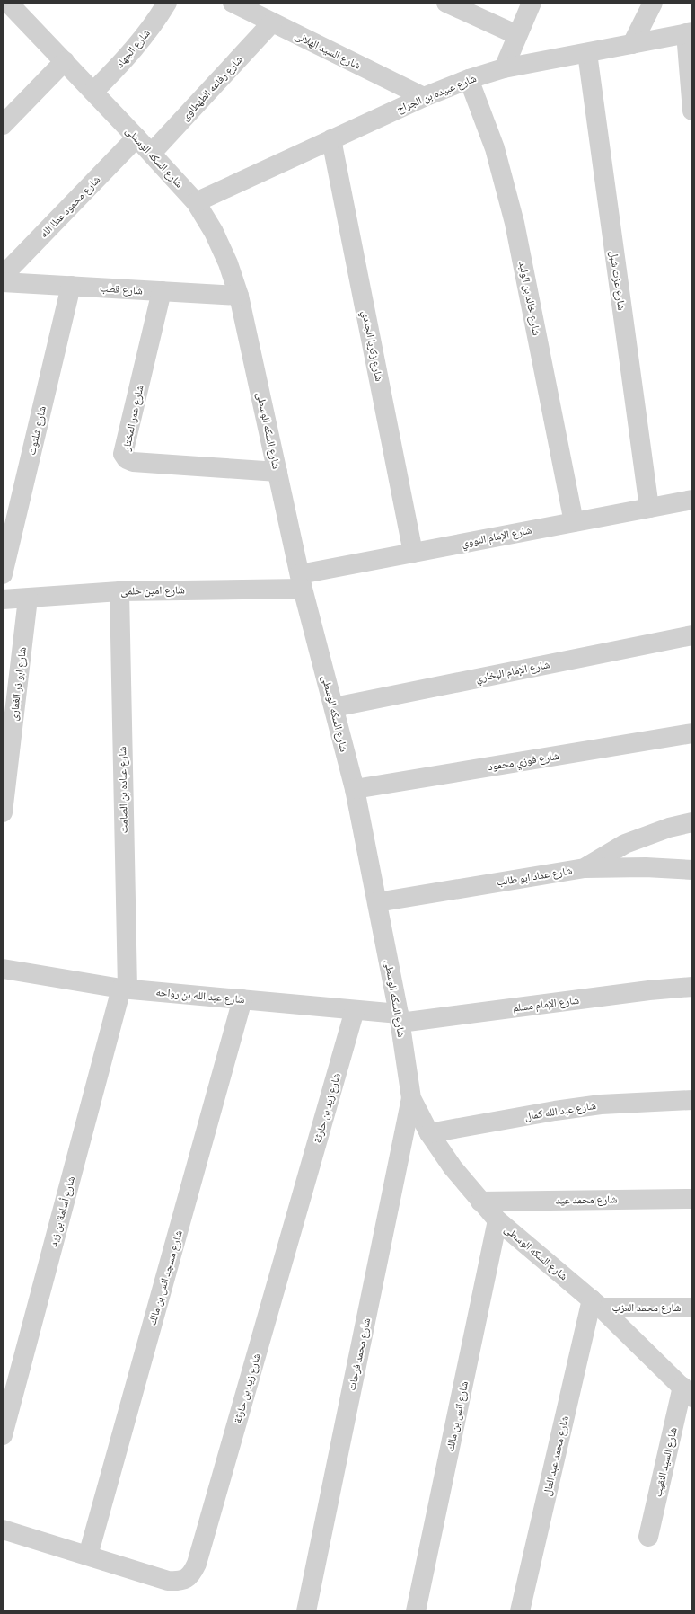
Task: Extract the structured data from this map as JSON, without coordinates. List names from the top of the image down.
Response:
{
  "streets": {
    "street": [
      "شارع الجهاد",
      "شارع السيد الهلالى",
      "شارع رفاعه الطهطاوى",
      "شارع عبيده بن الجراح",
      "شارع السكه الوسطى",
      "شارع محمود عطا الله",
      "شارع عزت شبل",
      "شارع قطب",
      "شارع خالد بن الوليد",
      "شارع زكريا الجندي",
      "شارع عمر المختار",
      "شارع شلتوت",
      "شارع الإمام النووي",
      "شارع امين حلمى",
      "شارع الإمام البخاري",
      "شارع ابو ذر الغفارى",
      "شارع فوزي محمود",
      "شارع عباده بن الصامت",
      "شارع عماد ابو طالب",
      "شارع عبد الله بن رواحه",
      "شارع الإمام مسلم",
      "شارع زيد بن حارثة",
      "شارع عبد الله كمال",
      "شارع محمد عيد",
      "شارع أسامة بن زيد",
      "شارع مسجد انس بن مالك",
      "شارع محمد العزب",
      "شارع محمد فرحات",
      "شارع انس بن مالك",
      "شارع محمد عبد العال",
      "شارع السيد النقيب"
    ]
  },
  "crossings": [
    ["شارع الجهاد", "شارع السكه الوسطى"],
    ["شارع السيد الهلالى", "شارع رفاعه الطهطاوى"],
    ["شارع السيد الهلالى", "شارع عبيده بن الجراح"],
    ["شارع رفاعه الطهطاوى", "شارع السكه الوسطى"],
    ["شارع عبيده بن الجراح", "شارع السكه الوسطى"],
    ["شارع عبيده بن الجراح", "شارع عزت شبل"],
    ["شارع عبيده بن الجراح", "شارع خالد بن الوليد"],
    ["شارع عبيده بن الجراح", "شارع زكريا الجندي"],
    ["شارع السكه الوسطى", "شارع محمود عطا الله"],
    ["شارع السكه الوسطى", "شارع قطب"],
    ["شارع السكه الوسطى", "شارع عمر المختار"],
    ["شارع السكه الوسطى", "شارع الإمام النووي"],
    ["شارع السكه الوسطى", "شارع امين حلمى"],
    ["شارع السكه الوسطى", "شارع الإمام البخاري"],
    ["شارع السكه الوسطى", "شارع فوزي محمود"],
    ["شارع السكه الوسطى", "شارع عماد ابو طالب"],
    ["شارع السكه الوسطى", "شارع عبد الله بن رواحه"],
    ["شارع السكه الوسطى", "شارع الإمام مسلم"],
    ["شارع السكه الوسطى", "شارع عبد الله كمال"],
    ["شارع السكه الوسطى", "شارع محمد عيد"],
    ["شارع السكه الوسطى", "شارع محمد العزب"],
    ["شارع السكه الوسطى", "شارع محمد فرحات"],
    ["شارع السكه الوسطى", "شارع انس بن مالك"],
    ["شارع السكه الوسطى", "شارع محمد عبد العال"],
    ["شارع السكه الوسطى", "شارع السيد النقيب"],
    ["شارع عزت شبل", "شارع الإمام النووي"],
    ["شارع قطب", "شارع عمر المختار"],
    ["شارع قطب", "شارع شلتوت"],
    ["شارع خالد بن الوليد", "شارع الإمام النووي"],
    ["شارع زكريا الجندي", "شارع الإمام النووي"],
    ["شارع الإمام النووي", "شارع امين حلمى"],
    ["شارع امين حلمى", "شارع ابو ذر الغفارى"],
    ["شارع امين حلمى", "شارع عباده بن الصامت"],
    ["شارع عباده بن الصامت", "شارع عبد الله بن رواحه"],
    ["شارع عباده بن الصامت", "شارع أسامة بن زيد"],
    ["شارع عبد الله بن رواحه", "شارع الإمام مسلم"],
    ["شارع عبد الله بن رواحه", "شارع زيد بن حارثة"],
    ["شارع عبد الله بن رواحه", "شارع أسامة بن زيد"],
    ["شارع عبد الله بن رواحه", "شارع مسجد انس بن مالك"],
    ["شارع زيد بن حارثة", "شارع مسجد انس بن مالك"],
    ["شارع محمد العزب", "شارع محمد عبد العال"]
  ]
}
